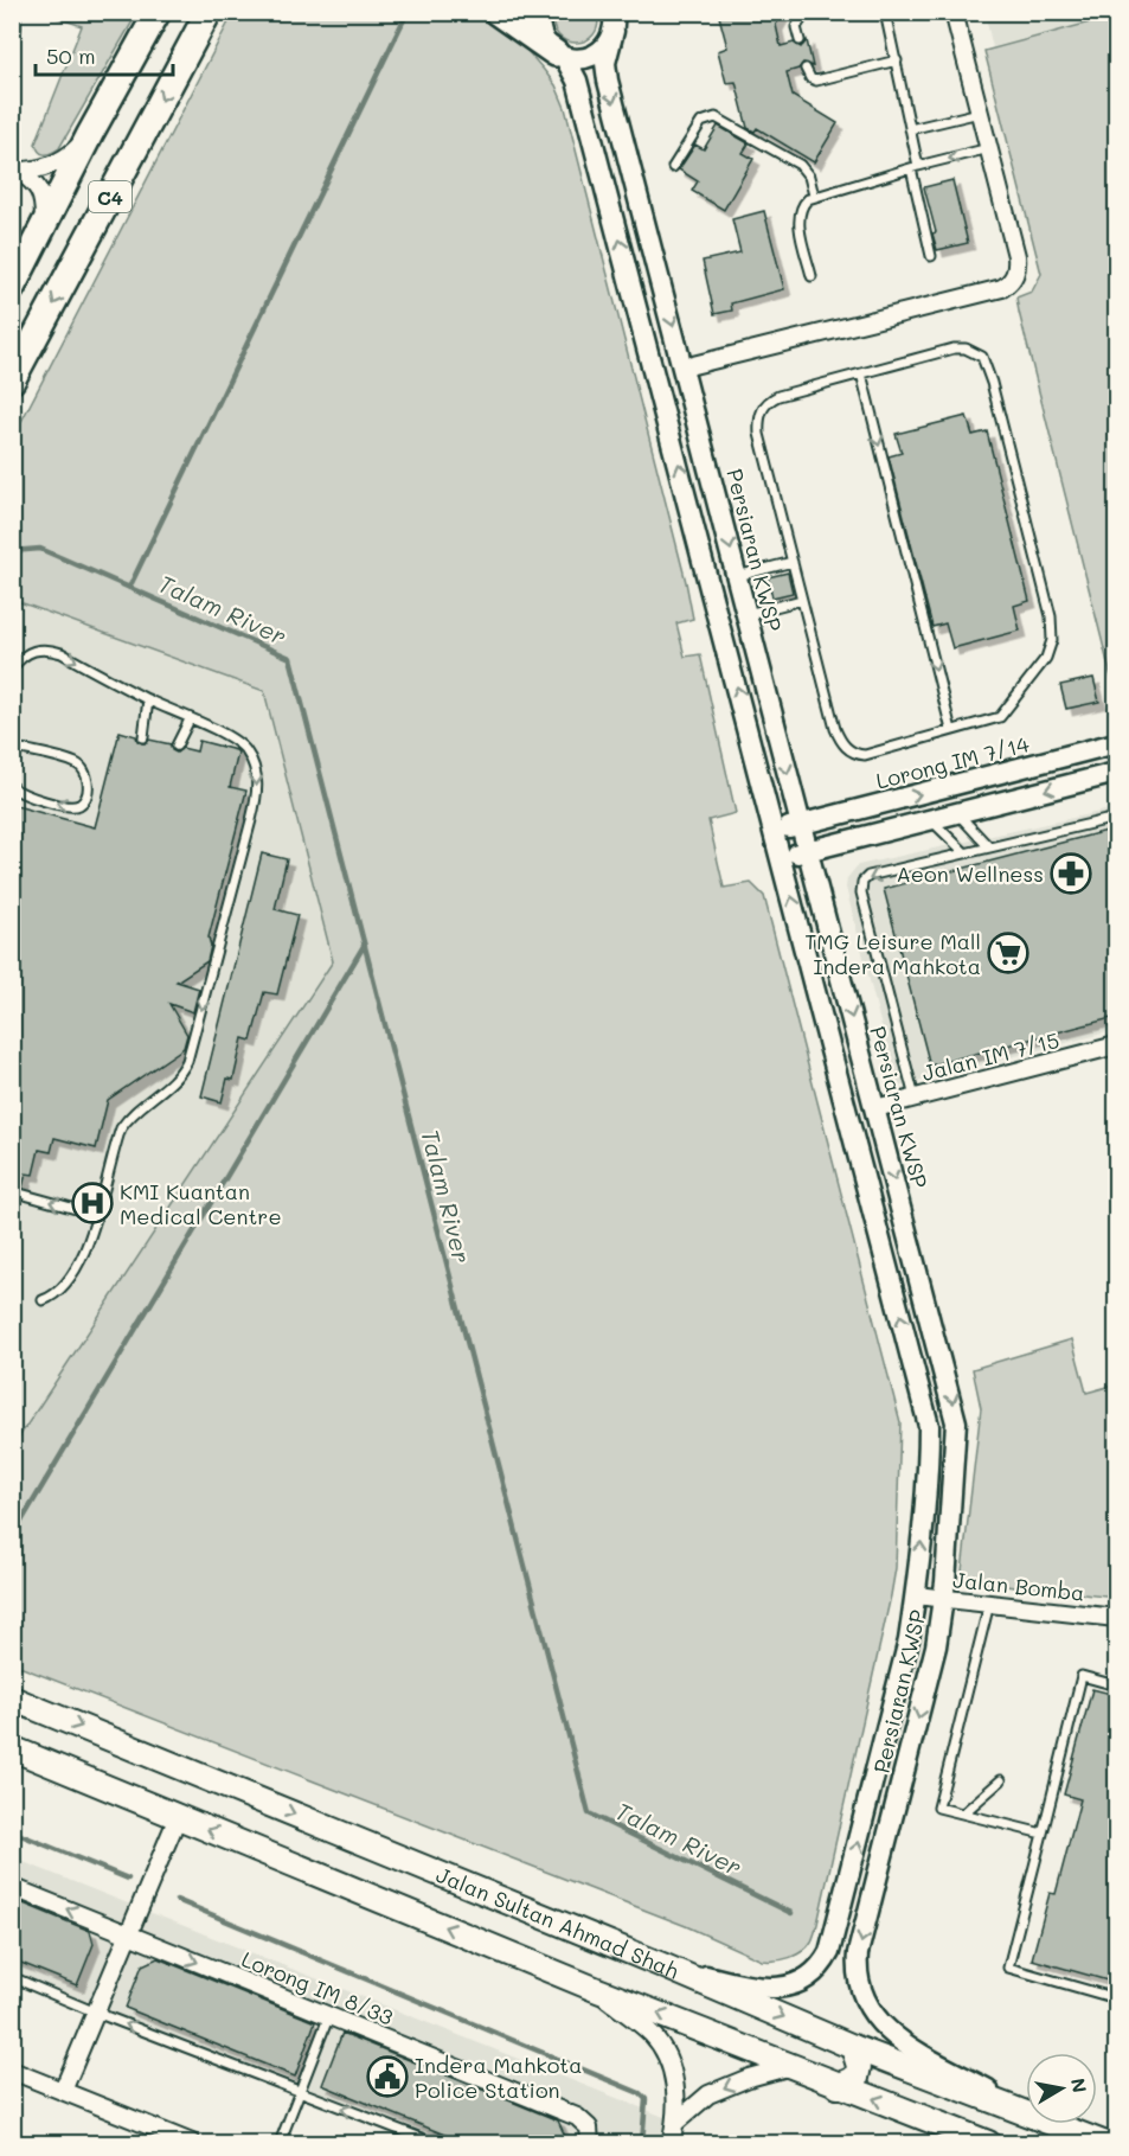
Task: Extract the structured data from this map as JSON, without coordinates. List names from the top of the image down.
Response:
{
  "streets": {
    "main road": ["C4", "Jalan Sultan Ahmad Shah"],
    "street": [
      "Persiaran KWSP",
      "Lorong IM 7/14",
      "Jalan IM 7/15",
      "Jalan Bomba",
      "Lorong IM 8/33"
    ]
  },
  "crossings": [
    ["Persiaran KWSP", "Lorong IM 7/14"],
    ["Persiaran KWSP", "Jalan IM 7/15"],
    ["Persiaran KWSP", "Jalan Bomba"],
    ["Persiaran KWSP", "Jalan Sultan Ahmad Shah"]
  ],
  "water": ["Talam River"],
  "places": {
    "pharmacy": ["Aeon Wellness"],
    "supermarket": ["TMG Leisure Mall Indera Mahkota"],
    "hospital": ["KMI Kuantan Medical Centre"],
    "public building": ["Indera Mahkota Police Station"]
  },
  "scale_bar": "50 m",
  "north": "right"
}
